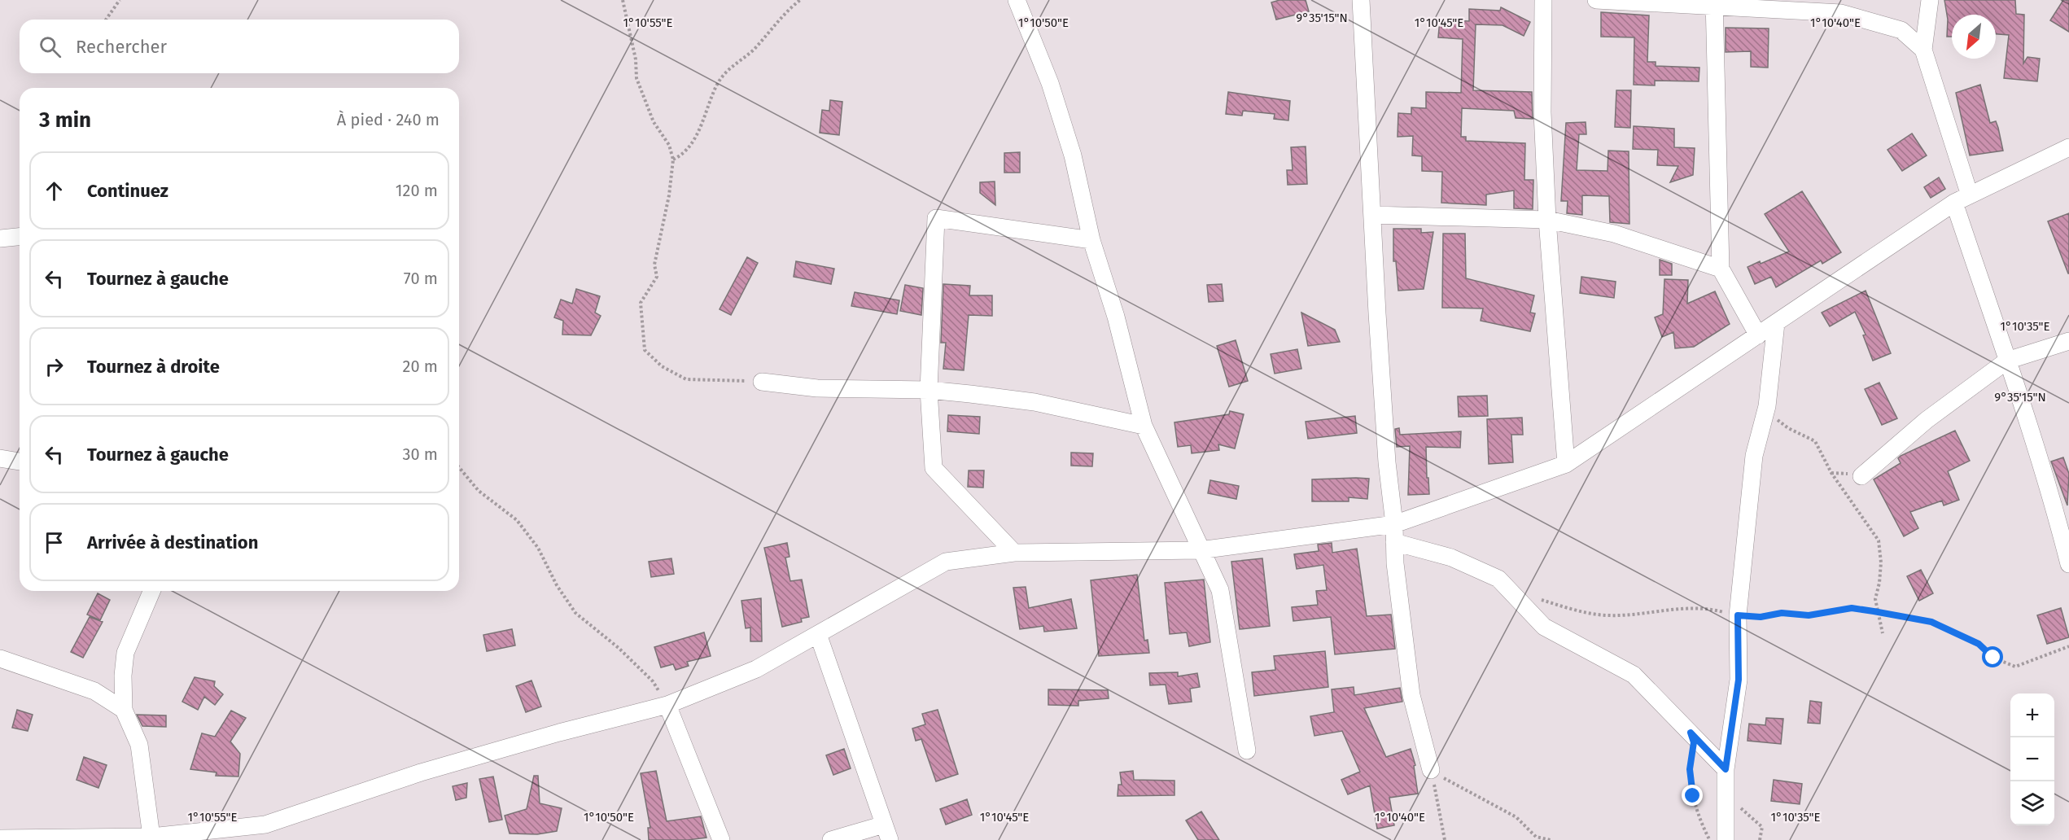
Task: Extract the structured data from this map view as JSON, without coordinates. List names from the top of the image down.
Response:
{
  "north": "bottom left",
  "page": {
    "search": "Rechercher",
    "heading": ["3 min", "À pied · 240 m"],
    "list": [
      ["Continuez", "120 m"],
      ["Tournez à gauche", "70 m"],
      ["Tournez à droite", "20 m"],
      ["Tournez à gauche", "30 m"],
      "Arrivée à destination"
    ],
    "map_buttons": ["+", "−"]
  },
  "coordinates": [
    "9°35'15\"N",
    "1°10'55\"E",
    "1°10'50\"E",
    "1°10'45\"E",
    "1°10'40\"E",
    "1°10'35\"E"
  ]
}
